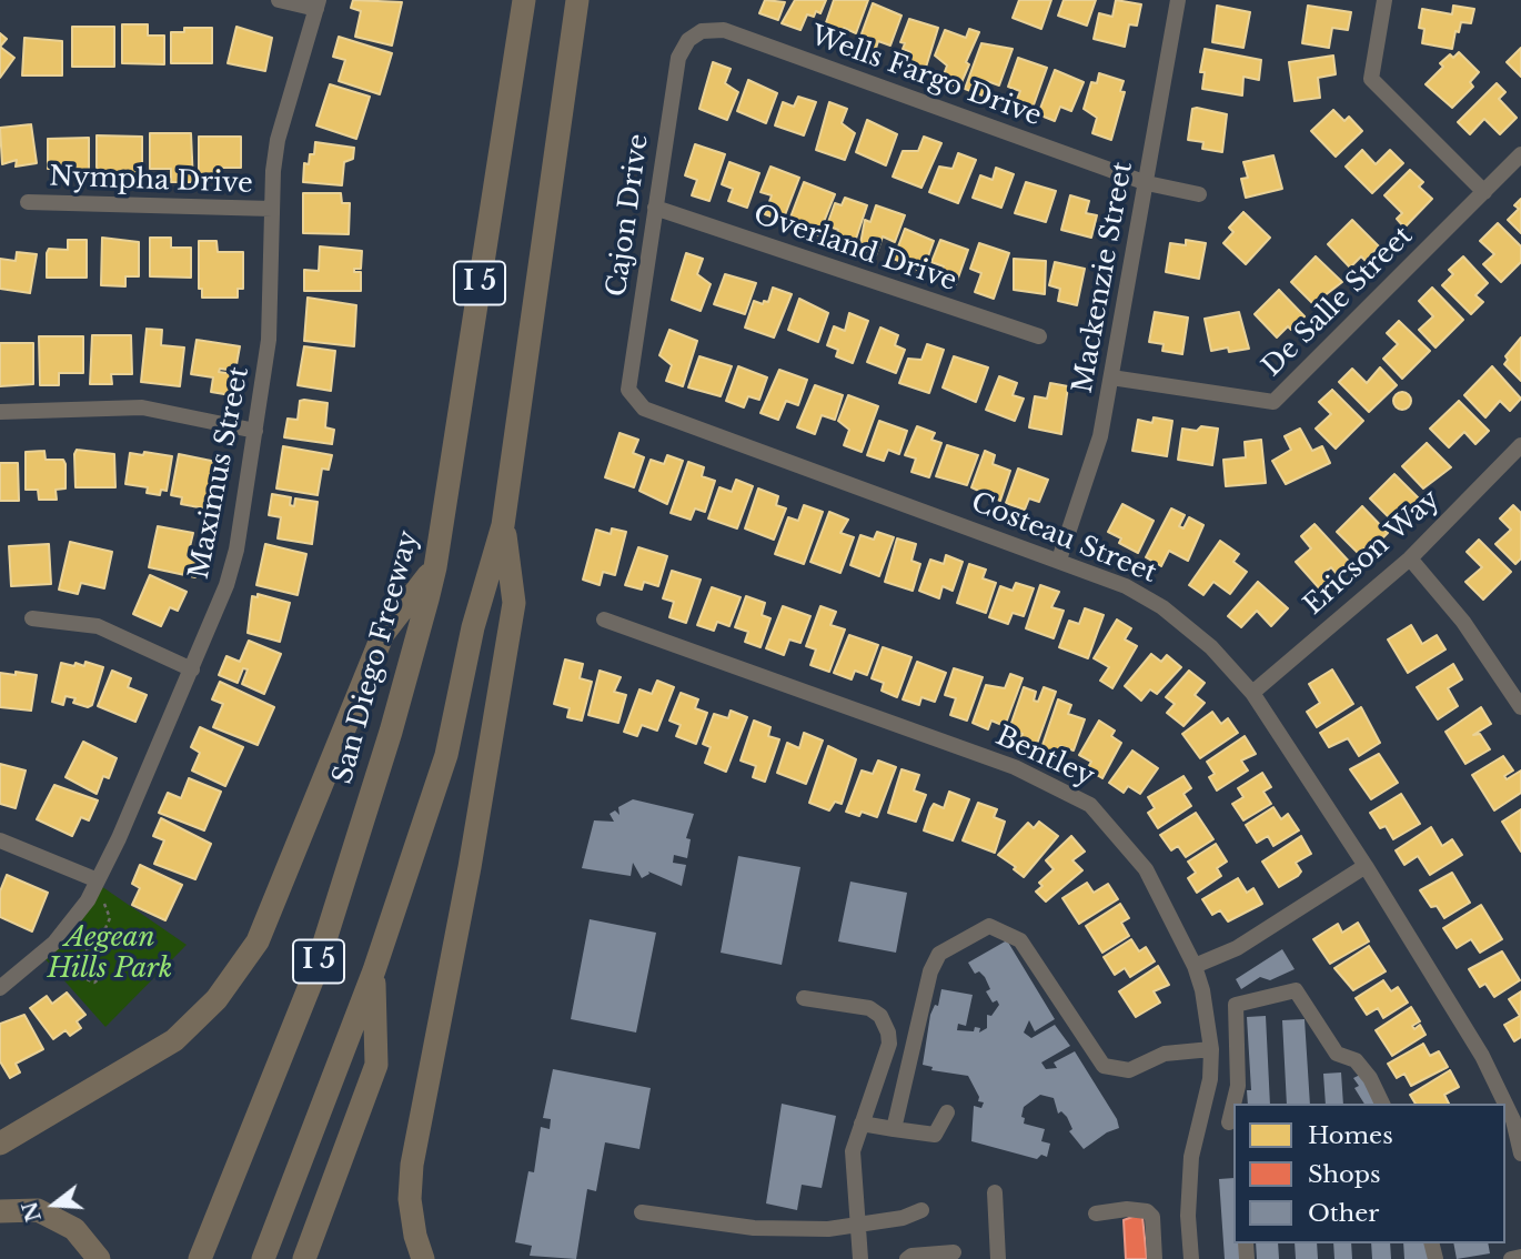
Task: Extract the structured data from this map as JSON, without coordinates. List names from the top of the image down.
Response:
{
  "streets": {
    "highway": ["I 5", "San Diego Freeway"],
    "street": [
      "Wells Fargo Drive",
      "Nympha Drive",
      "Cajon Drive",
      "Overland Drive",
      "Mackenzie Street",
      "De Salle Street",
      "Maximus Street",
      "Costeau Street",
      "Ericson Way",
      "Bentley"
    ]
  },
  "crossings": [
    ["Wells Fargo Drive", "Cajon Drive"],
    ["Wells Fargo Drive", "Mackenzie Street"],
    ["Nympha Drive", "Maximus Street"],
    ["Cajon Drive", "Overland Drive"],
    ["Cajon Drive", "Costeau Street"],
    ["Mackenzie Street", "De Salle Street"],
    ["Mackenzie Street", "Costeau Street"],
    ["Costeau Street", "Ericson Way"]
  ],
  "parks": ["Aegean Hills Park"],
  "legend": ["Homes", "Shops", "Other"],
  "north": "left"
}
